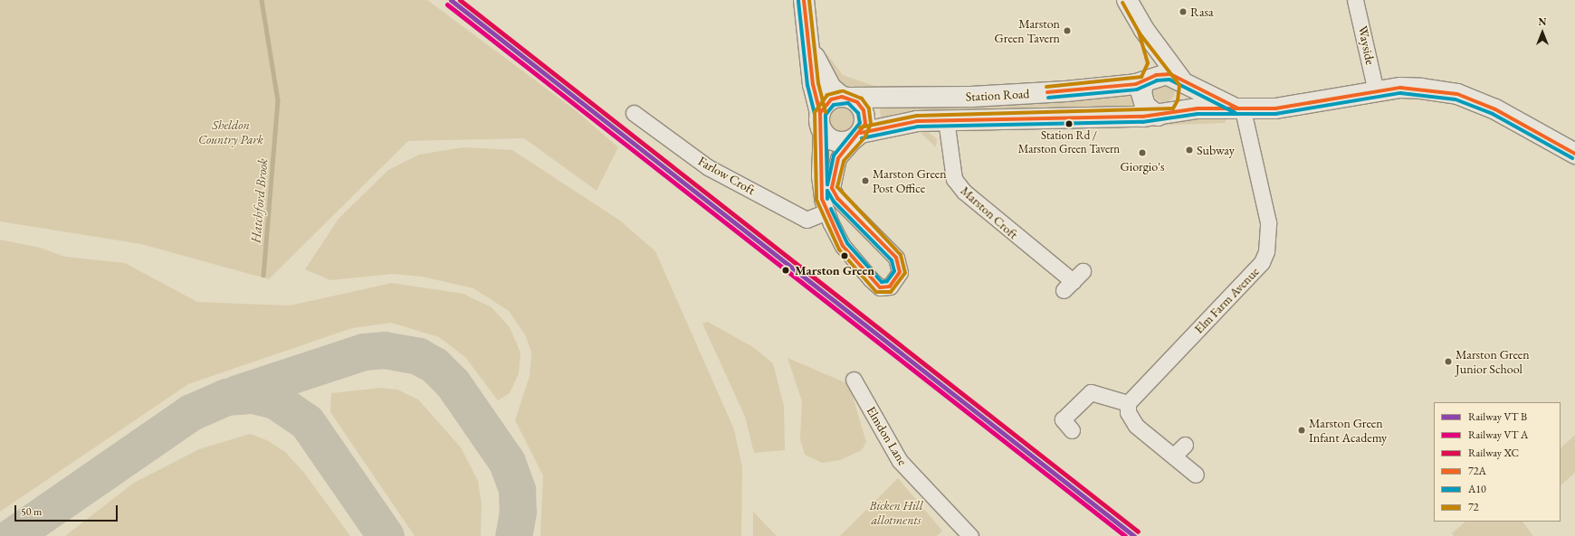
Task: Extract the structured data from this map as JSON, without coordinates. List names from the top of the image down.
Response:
{
  "streets": {
    "street": [
      "Wayside",
      "Station Road",
      "Farlow Croft",
      "Marston Croft",
      "Elm Farm Avenue",
      "Elmdon Lane"
    ]
  },
  "crossings": [
    ["Wayside", "Station Road"],
    ["Station Road", "Marston Croft"],
    ["Station Road", "Elm Farm Avenue"]
  ],
  "water": ["Hatchford Brook"],
  "parks": ["Sheldon Country Park", "Bicken Hill allotments"],
  "places": [
    "Rasa",
    "Marston Green Tavern",
    "Station Rd / Marston Green Tavern",
    "Subway",
    "Giorgio's",
    "Marston Green Post Office",
    "Marston Green",
    "Marston Green Junior School",
    "Marston Green Infant Academy"
  ],
  "lines": [
    "rail line XC",
    "transit line 72A",
    "transit line 72",
    "transit line A10"
  ],
  "legend": [
    "Railway VT B",
    "Railway VT A",
    "Railway XC",
    "72A",
    "A10",
    "72"
  ],
  "scale_bar": "50 m",
  "north": "top"
}
